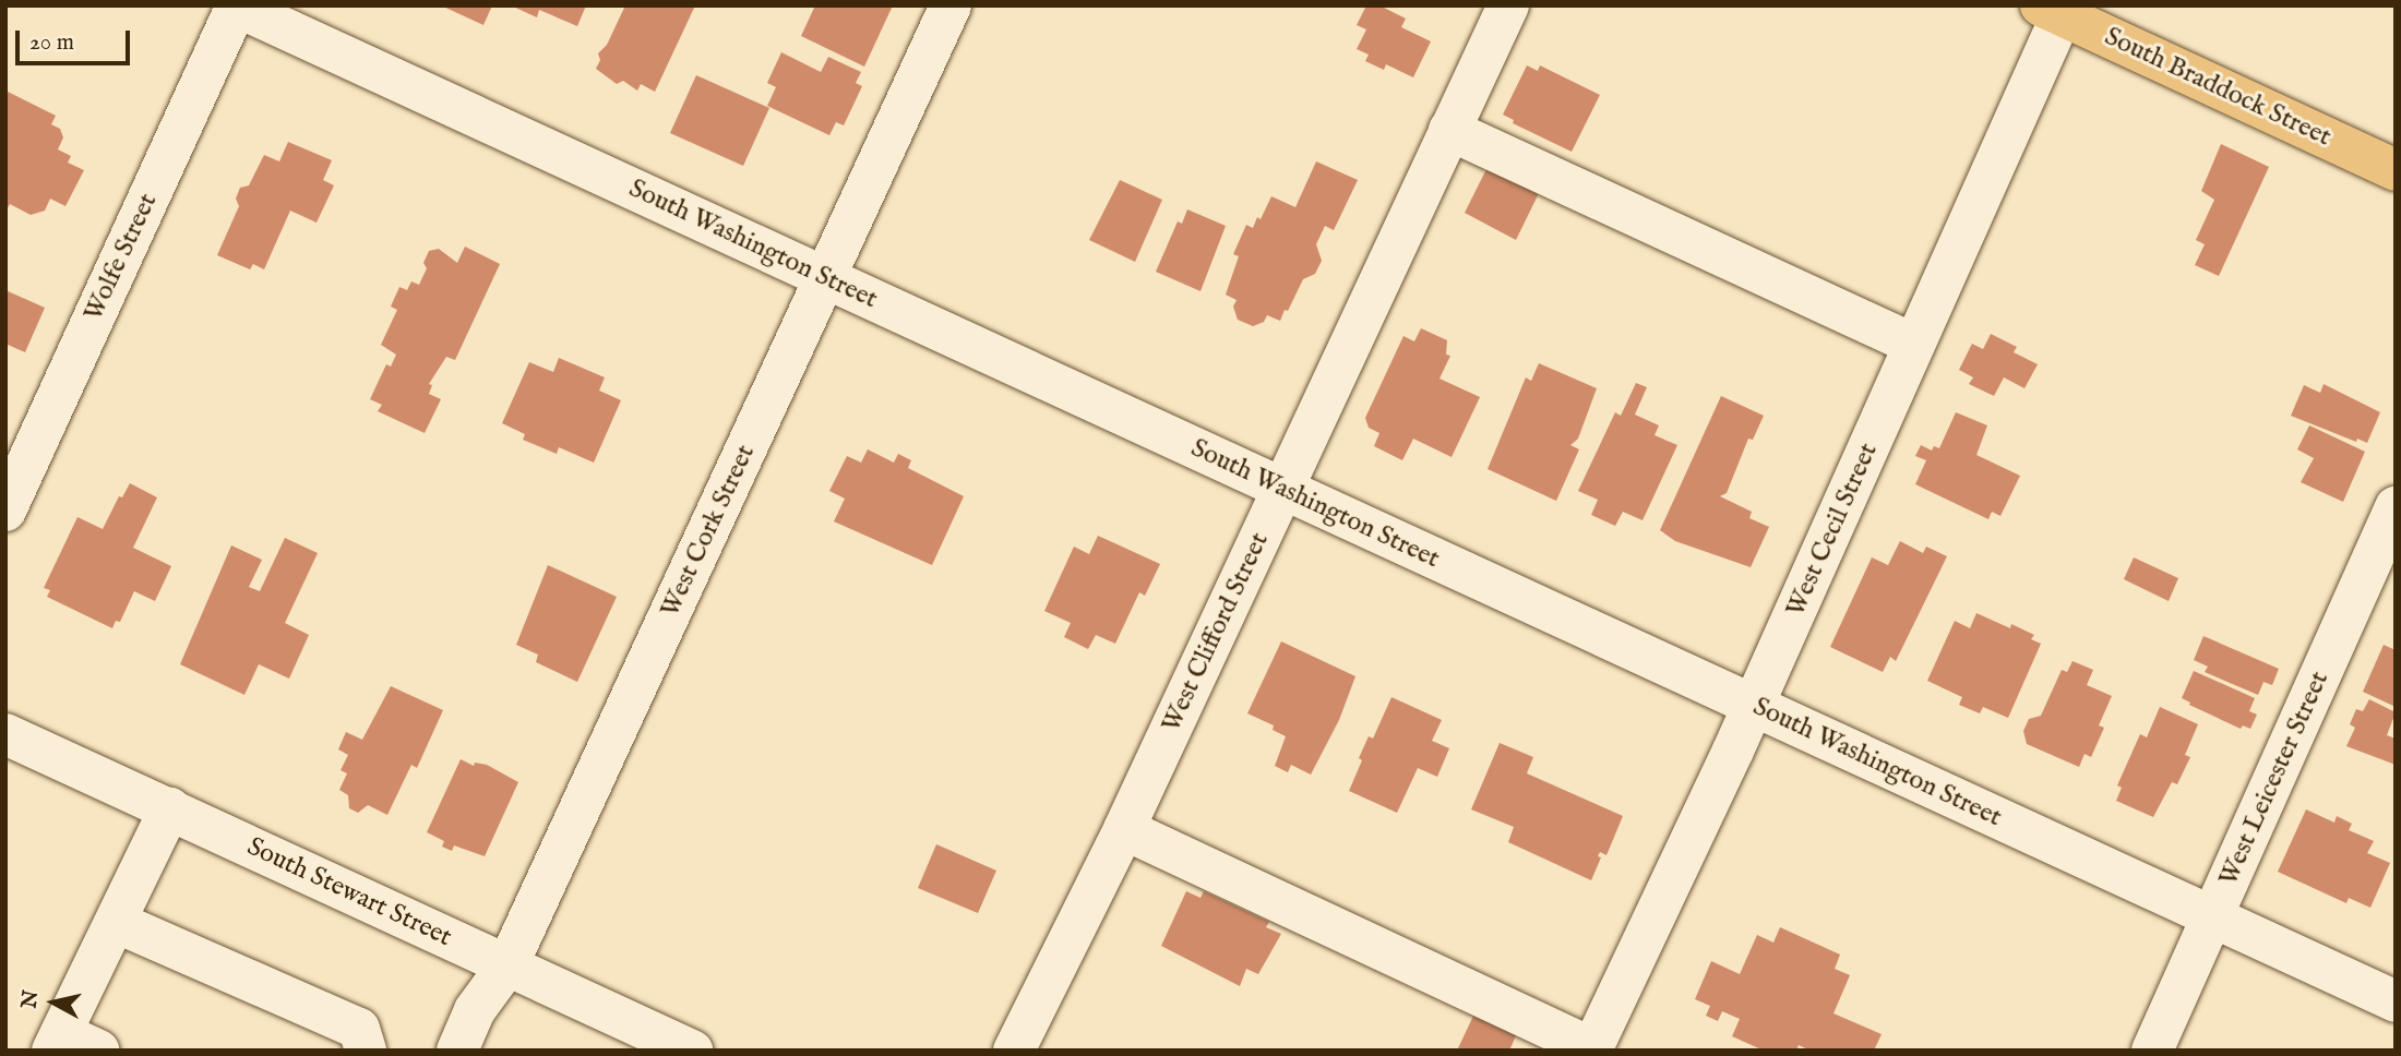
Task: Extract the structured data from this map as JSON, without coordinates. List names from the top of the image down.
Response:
{
  "streets": {
    "main road": ["South Braddock Street"],
    "street": [
      "South Washington Street",
      "Wolfe Street",
      "West Cecil Street",
      "West Cork Street",
      "West Clifford Street",
      "West Leicester Street",
      "South Stewart Street"
    ]
  },
  "crossings": [
    ["South Braddock Street", "West Cecil Street"],
    ["South Washington Street", "Wolfe Street"],
    ["South Washington Street", "West Cecil Street"],
    ["South Washington Street", "West Cork Street"],
    ["South Washington Street", "West Clifford Street"],
    ["South Washington Street", "West Leicester Street"],
    ["West Cork Street", "South Stewart Street"]
  ],
  "scale_bar": "20 m",
  "north": "left"
}
